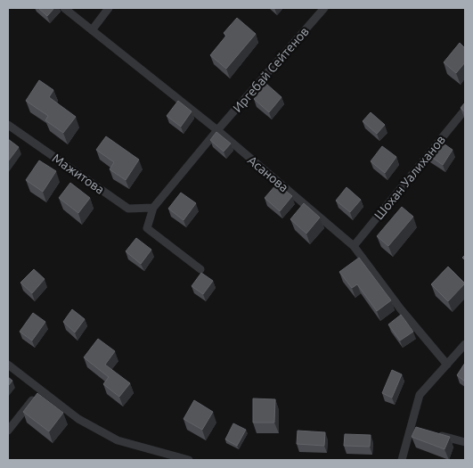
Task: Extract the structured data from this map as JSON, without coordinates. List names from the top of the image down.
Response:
{
  "streets": {
    "street": [
      "Иргебай Сейтенов",
      "Мажитова",
      "Асанова",
      "Шохан Уалиханов"
    ]
  },
  "crossings": [
    ["Иргебай Сейтенов", "Асанова"],
    ["Асанова", "Шохан Уалиханов"]
  ]
}
